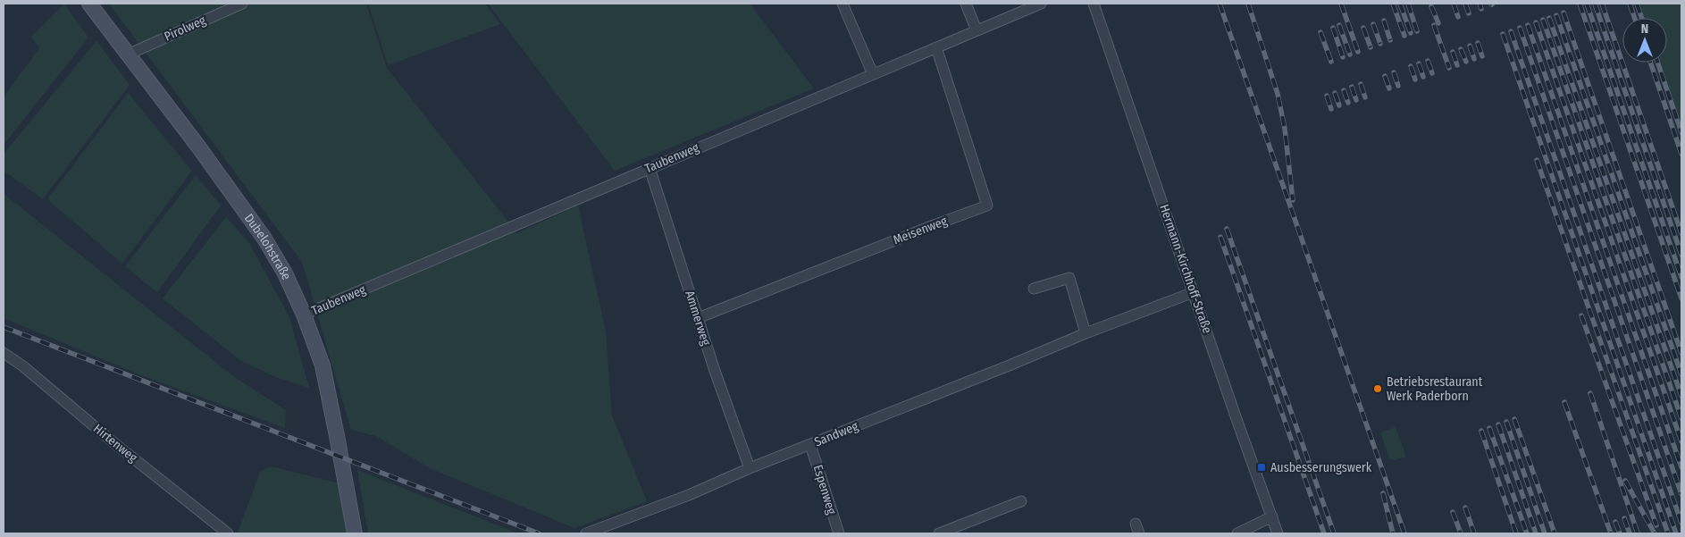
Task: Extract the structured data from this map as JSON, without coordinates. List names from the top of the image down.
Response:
{
  "streets": {
    "main road": ["Dubelohstraße"],
    "street": [
      "Pirolweg",
      "Taubenweg",
      "Meisenweg",
      "Hermann-Kirchhoff-Straße",
      "Ammerweg",
      "Sandweg",
      "Hirtenweg",
      "Espenweg"
    ]
  },
  "crossings": [
    ["Pirolweg", "Dubelohstraße"],
    ["Taubenweg", "Meisenweg"],
    ["Taubenweg", "Dubelohstraße"],
    ["Taubenweg", "Ammerweg"],
    ["Meisenweg", "Ammerweg"],
    ["Hermann-Kirchhoff-Straße", "Sandweg"],
    ["Ammerweg", "Sandweg"],
    ["Sandweg", "Espenweg"]
  ],
  "places": {
    "other": ["Betriebsrestaurant Werk Paderborn"],
    "transit": ["Ausbesserungswerk"]
  },
  "north": "top"
}
